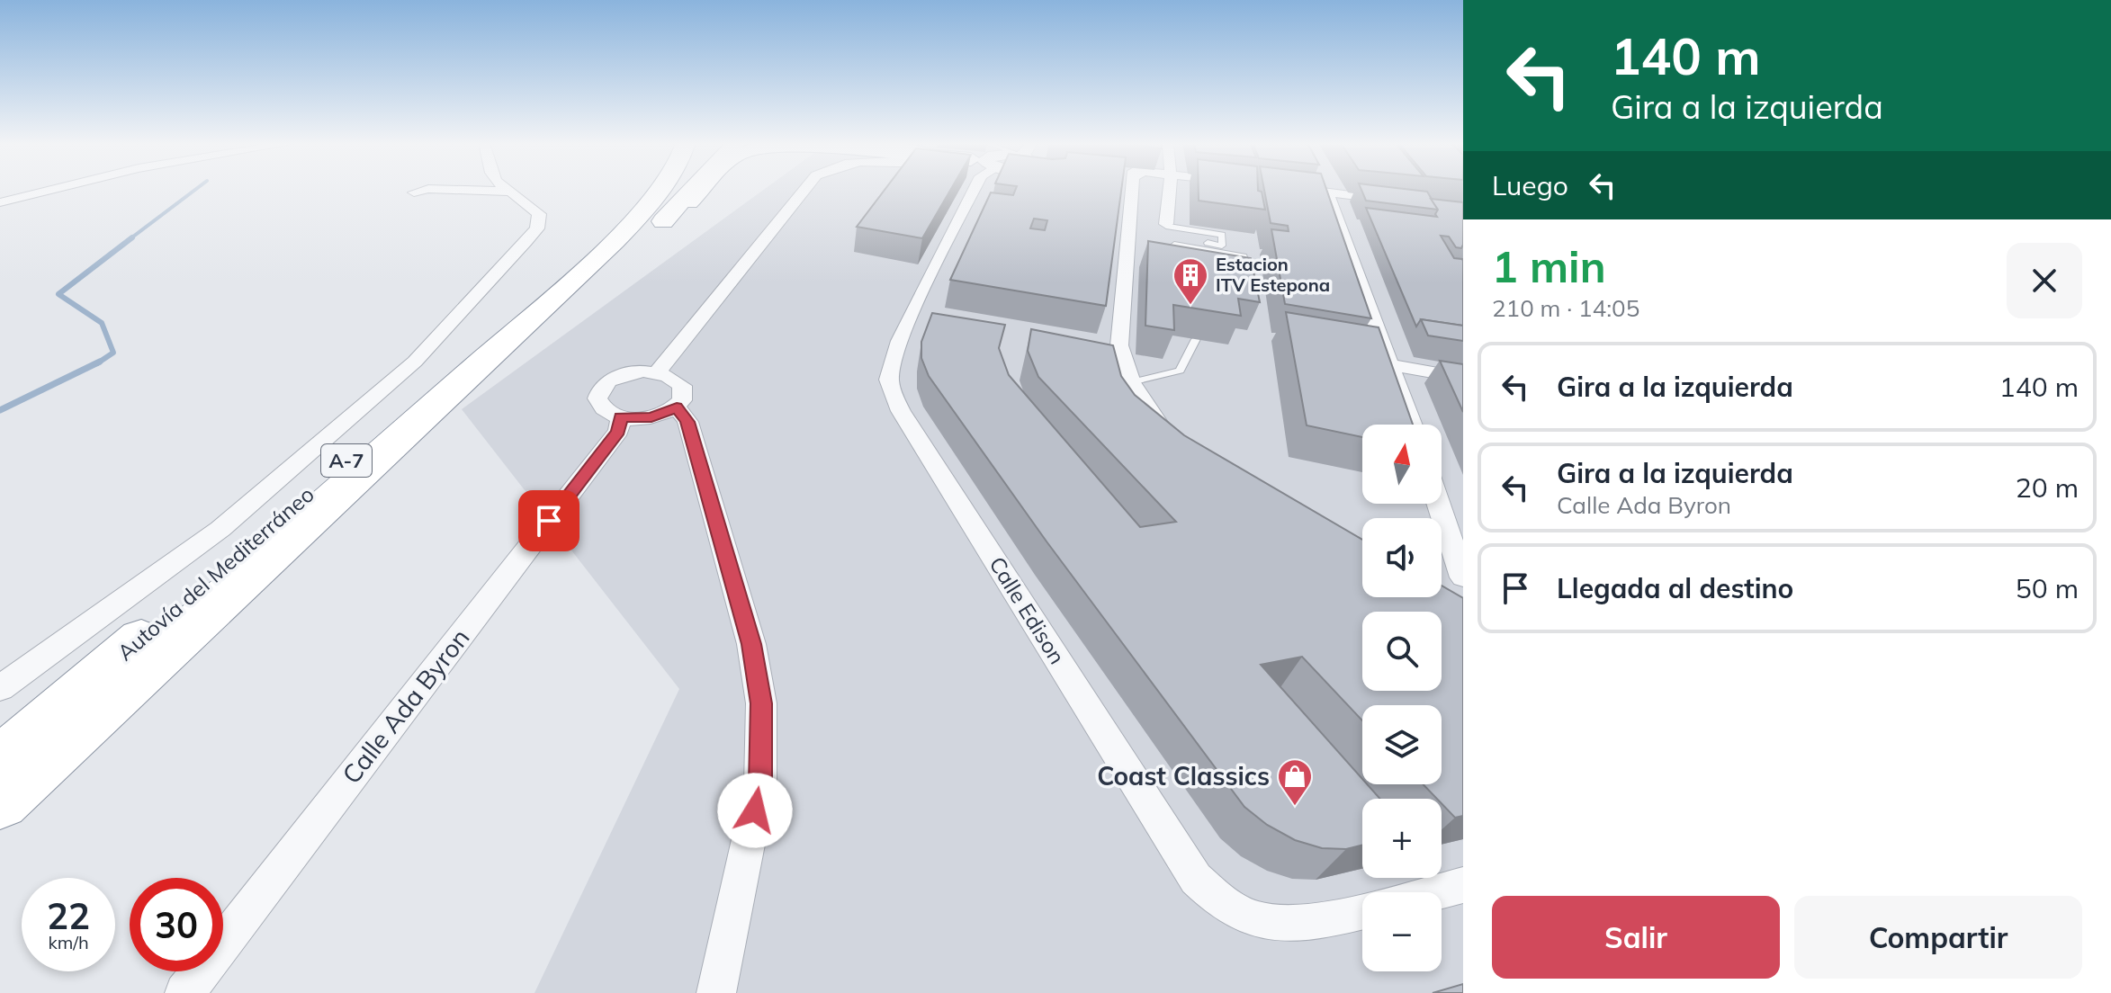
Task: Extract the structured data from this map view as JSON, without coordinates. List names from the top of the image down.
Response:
{
  "streets": {
    "highway": ["A-7", "Autovía del Mediterráneo"],
    "street": ["Calle Edison", "Calle Ada Byron"]
  },
  "places": {
    "building": ["Estacion ITV Estepona"],
    "shop": ["Coast Classics"]
  },
  "north": "top",
  "page": {
    "turn": ["140 m", "Gira a la izquierda"],
    "then": "Luego",
    "heading": ["1 min", "210 m · 14:05"],
    "list": [
      {
        "name": "Gira a la izquierda",
        "value": "140 m"
      },
      {
        "name": "Gira a la izquierda",
        "note": "Calle Ada Byron",
        "value": "20 m"
      },
      {
        "name": "Llegada al destino",
        "value": "50 m"
      }
    ],
    "map_buttons": ["+", "−"],
    "speed": "22 km/h",
    "limit": "30",
    "buttons": ["Salir", "Compartir"]
  }
}
